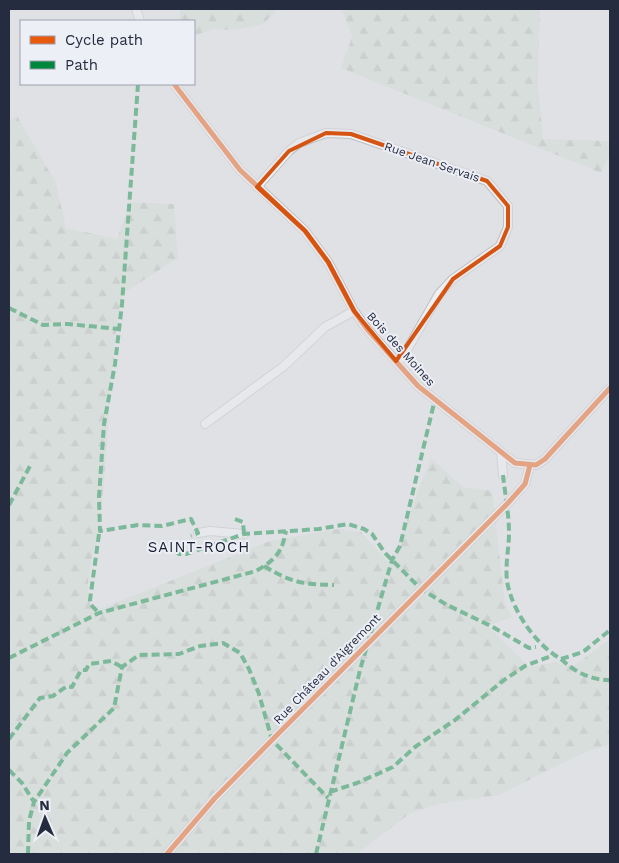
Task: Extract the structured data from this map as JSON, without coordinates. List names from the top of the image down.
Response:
{
  "streets": {
    "street": ["Rue Jean Servais", "Bois des Moines", "Rue Château d'Aigremont"]
  },
  "crossings": [
    ["Rue Jean Servais", "Bois des Moines"],
    ["Bois des Moines", "Rue Château d'Aigremont"]
  ],
  "districts": ["SAINT-ROCH"],
  "legend": ["Cycle path", "Path"],
  "north": "top"
}
